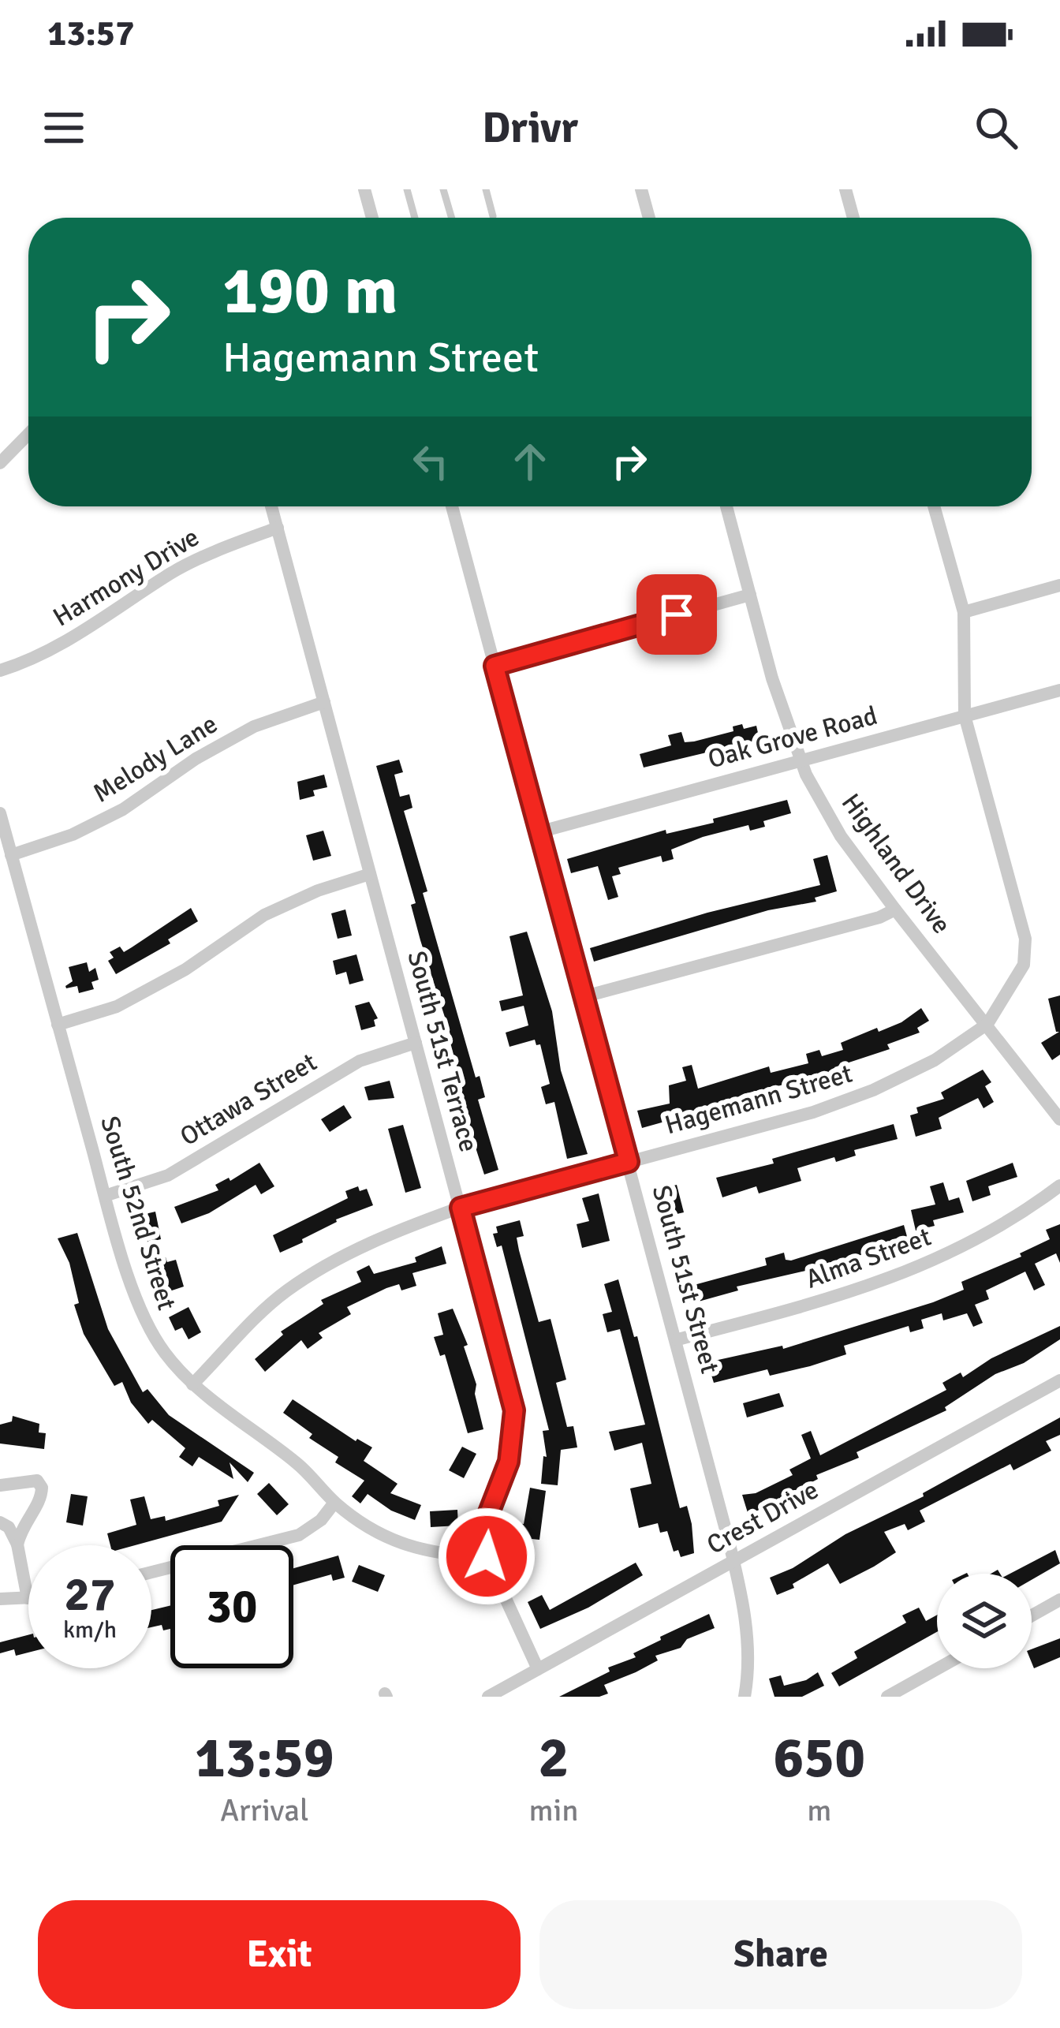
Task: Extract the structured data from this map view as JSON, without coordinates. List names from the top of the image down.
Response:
{
  "streets": {
    "street": [
      "Harmony Drive",
      "Oak Grove Road",
      "Melody Lane",
      "Highland Drive",
      "South 51st Terrace",
      "Ottawa Street",
      "Hagemann Street",
      "South 52nd Street",
      "Alma Street",
      "South 51st Street",
      "Crest Drive"
    ]
  },
  "crossings": [
    ["Harmony Drive", "South 51st Terrace"],
    ["Oak Grove Road", "Highland Drive"],
    ["Oak Grove Road", "South 51st Street"],
    ["Melody Lane", "South 51st Terrace"],
    ["Melody Lane", "South 52nd Street"],
    ["Highland Drive", "Hagemann Street"],
    ["South 51st Terrace", "Ottawa Street"],
    ["South 51st Terrace", "Hagemann Street"],
    ["South 51st Terrace", "South 52nd Street"],
    ["South 51st Terrace", "Crest Drive"],
    ["Ottawa Street", "South 52nd Street"],
    ["Hagemann Street", "South 52nd Street"],
    ["Hagemann Street", "South 51st Street"],
    ["Alma Street", "South 51st Street"],
    ["South 51st Street", "Crest Drive"]
  ],
  "page": {
    "status": "13:57",
    "header": "Drivr",
    "turn": ["190 m", "Hagemann Street"],
    "speed": "27 km/h",
    "limit": "30",
    "eta": [
      "13:59",
      "Arrival",
      "2",
      "min",
      "650",
      "m"
    ],
    "buttons": ["Exit", "Share"]
  }
}
